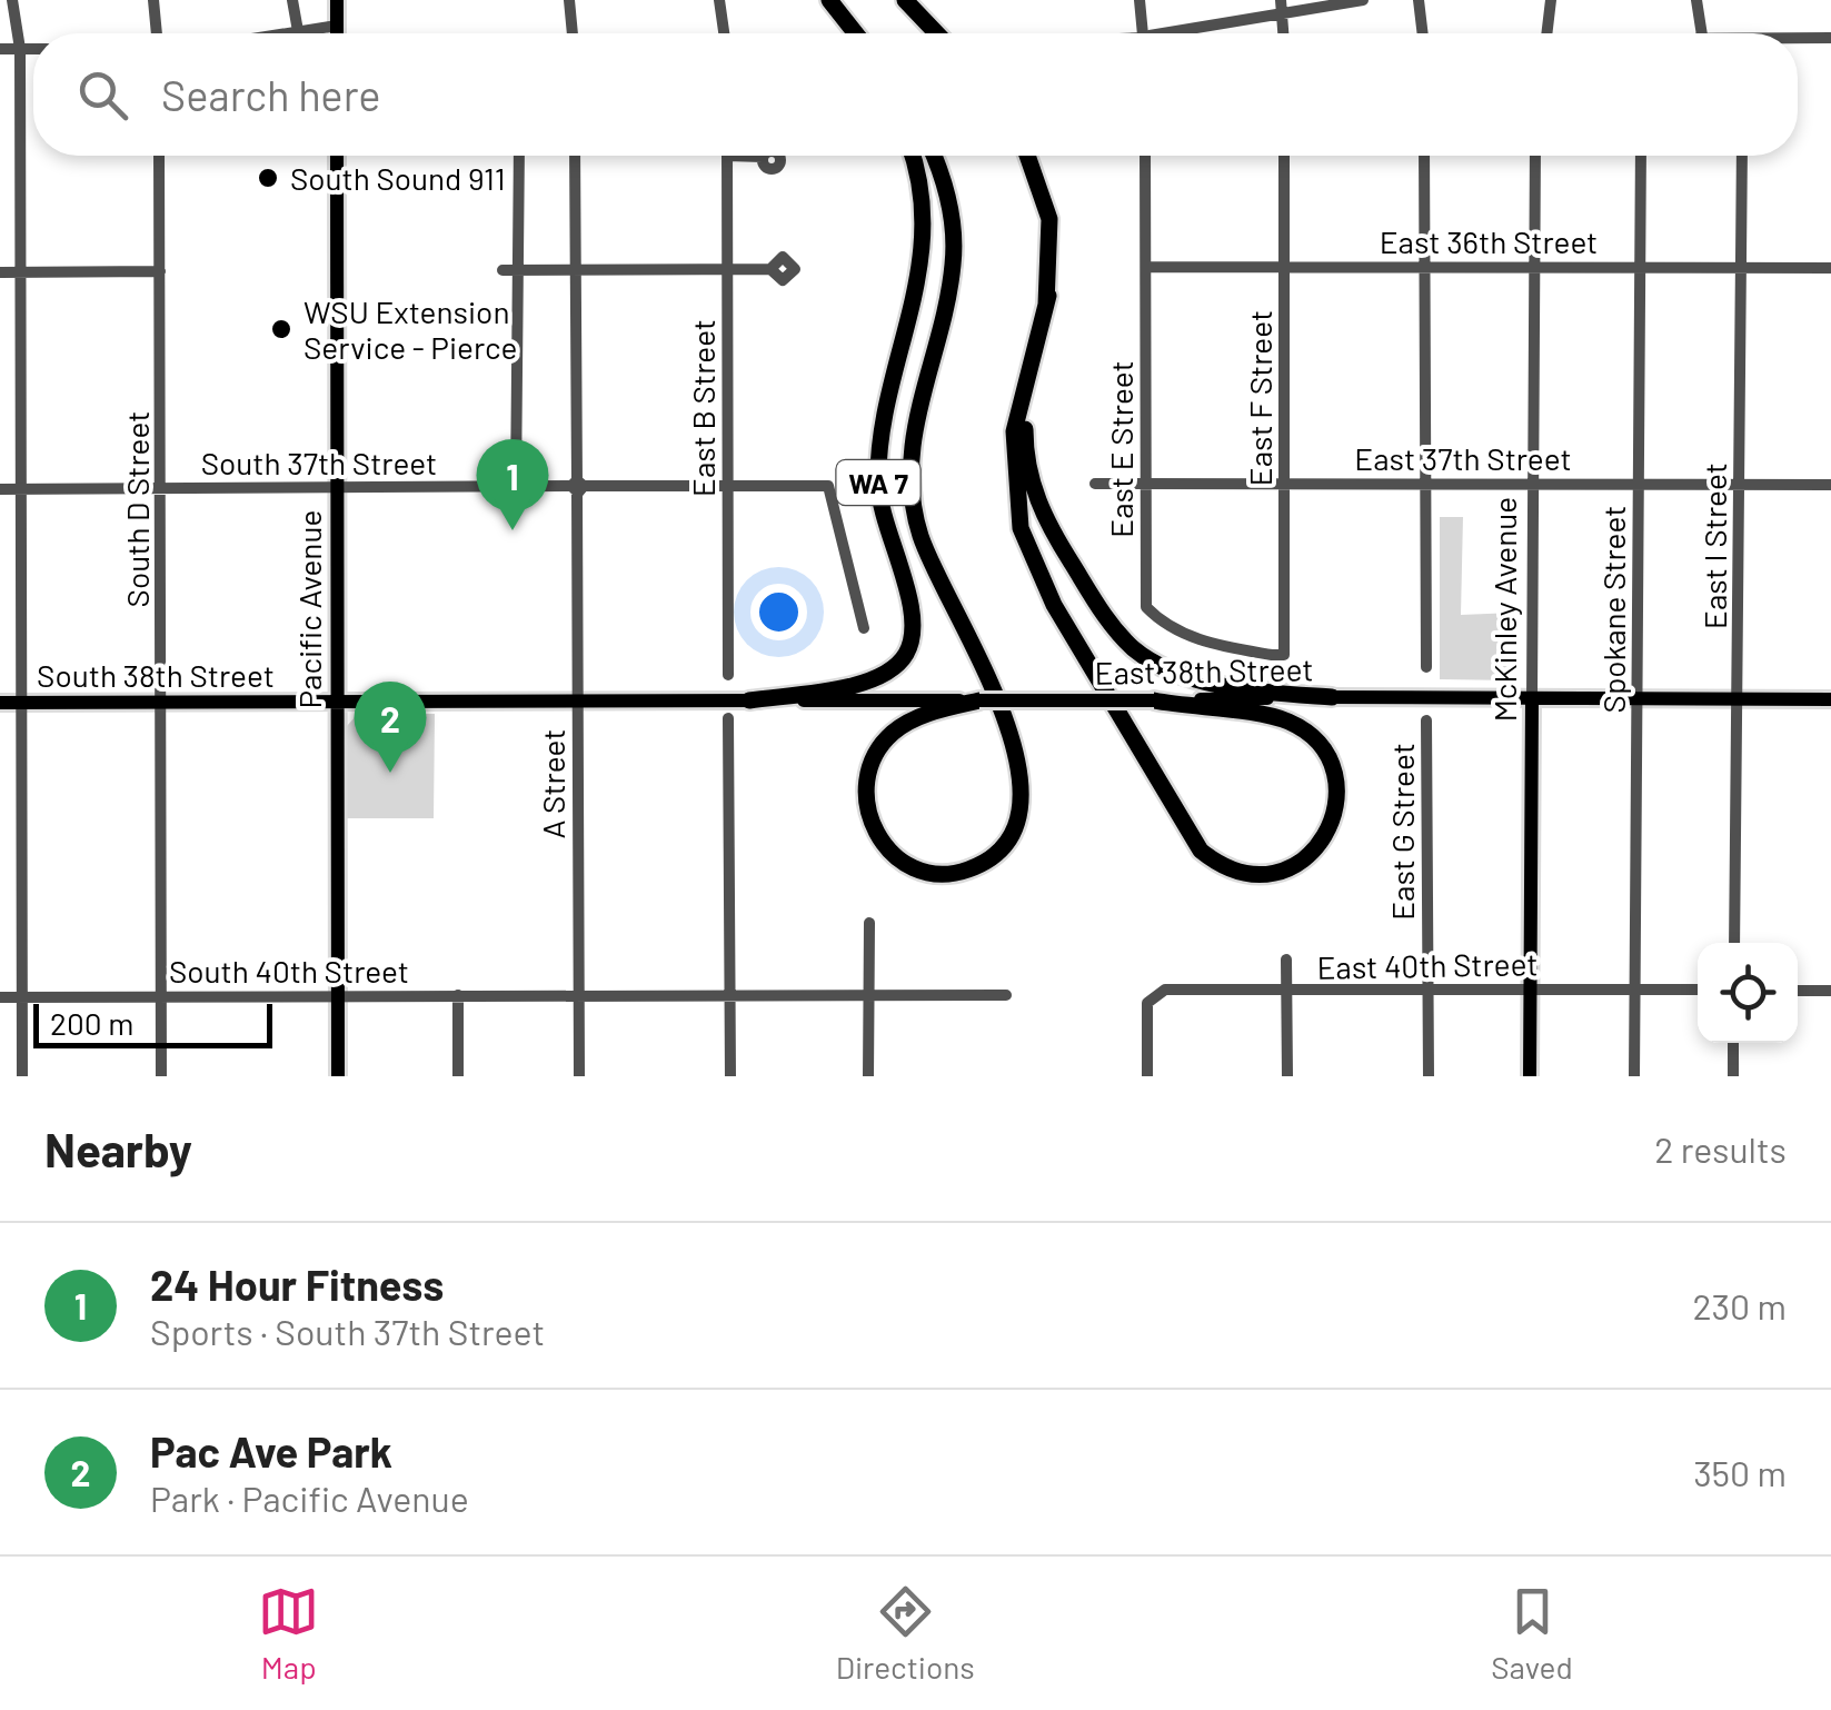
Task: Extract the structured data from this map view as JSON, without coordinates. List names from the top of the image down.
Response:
{
  "streets": {
    "highway": ["WA 7"],
    "main road": [
      "Pacific Avenue",
      "McKinley Avenue",
      "East 38th Street",
      "South 38th Street"
    ],
    "street": [
      "East 36th Street",
      "East F Street",
      "East B Street",
      "East E Street",
      "East 37th Street",
      "South 37th Street",
      "South D Street",
      "East I Street",
      "Spokane Street",
      "A Street",
      "East G Street",
      "East 40th Street",
      "South 40th Street"
    ]
  },
  "crossings": [
    ["East 36th Street", "East F Street"],
    ["East 36th Street", "East E Street"],
    ["East 36th Street", "East I Street"],
    ["East 36th Street", "McKinley Avenue"],
    ["East 36th Street", "Spokane Street"],
    ["East F Street", "East E Street"],
    ["East F Street", "East 37th Street"],
    ["East E Street", "East 37th Street"],
    ["East 37th Street", "East I Street"],
    ["East 37th Street", "McKinley Avenue"],
    ["East 37th Street", "Spokane Street"],
    ["South 37th Street", "South D Street"],
    ["South 37th Street", "Pacific Avenue"],
    ["South 37th Street", "A Street"],
    ["WA 7", "East 38th Street"],
    ["South D Street", "South 38th Street"],
    ["South D Street", "South 40th Street"],
    ["East I Street", "East 38th Street"],
    ["Pacific Avenue", "South 38th Street"],
    ["Pacific Avenue", "South 40th Street"],
    ["McKinley Avenue", "East 38th Street"],
    ["McKinley Avenue", "East 40th Street"],
    ["Spokane Street", "East 38th Street"],
    ["Spokane Street", "East 40th Street"],
    ["East 38th Street", "South 38th Street"],
    ["East 38th Street", "A Street"],
    ["South 38th Street", "A Street"],
    ["A Street", "South 40th Street"],
    ["East G Street", "East 40th Street"]
  ],
  "places": ["South Sound 911", "WSU Extension Service - Pierce"],
  "scale_bar": "200 m",
  "page": {
    "search": "Search here",
    "pins": ["1", "2"],
    "scale": "200 m",
    "heading": ["Nearby", "2 results"],
    "list": [
      {
        "mark": "1",
        "name": "24 Hour Fitness",
        "note": "Sports · South 37th Street",
        "value": "230 m"
      },
      {
        "mark": "2",
        "name": "Pac Ave Park",
        "note": "Park · Pacific Avenue",
        "value": "350 m"
      }
    ],
    "nav": ["Map", "Directions", "Saved"]
  }
}
